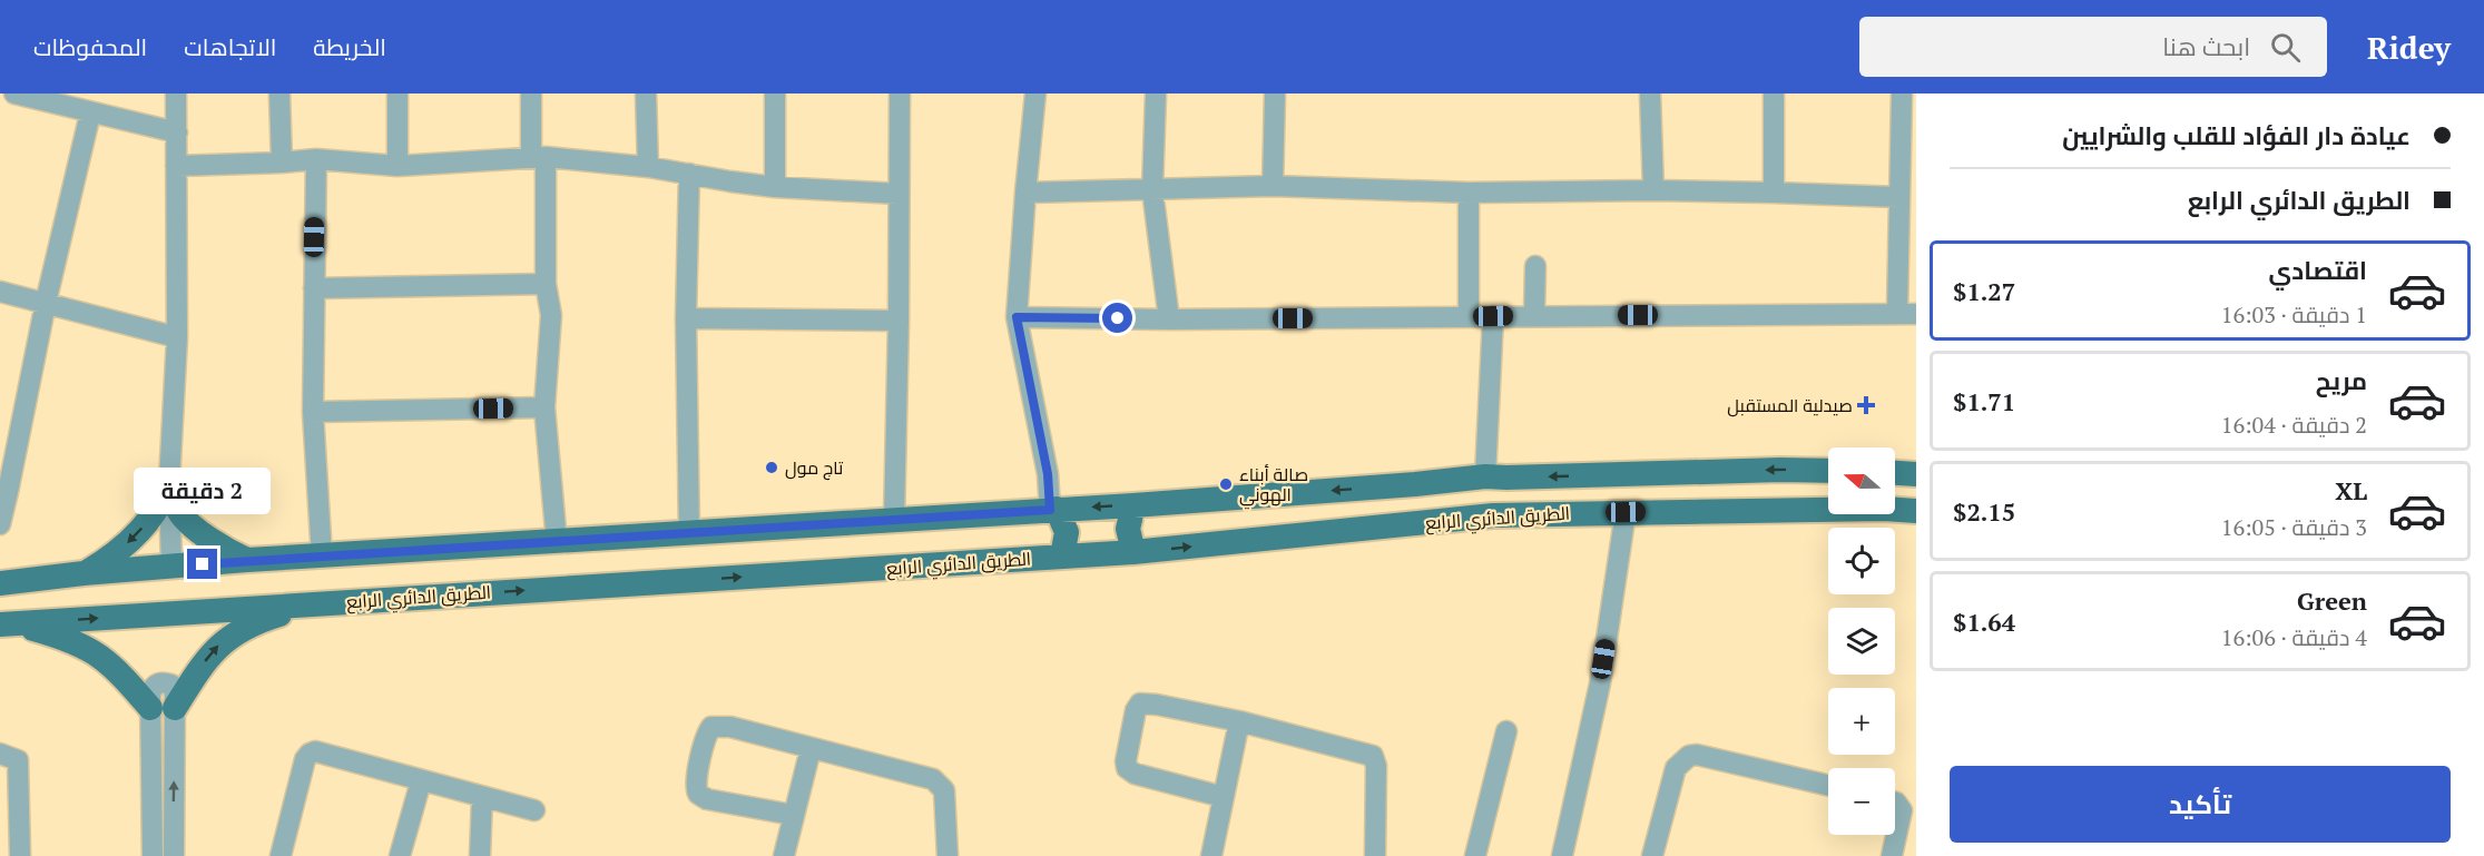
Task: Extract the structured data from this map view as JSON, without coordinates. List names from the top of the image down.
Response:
{
  "streets": {
    "main road": ["الطريق الدائري الرابع"]
  },
  "places": {
    "health": ["صيدلية المستقبل"],
    "other": ["تاج مول", "صالة أبناء الهوني"]
  },
  "north": "left",
  "page": {
    "header": "Ridey",
    "search": "ابحث هنا",
    "nav": ["الخريطة", "الاتجاهات", "المحفوظات"],
    "banner": ["عيادة دار الفؤاد للقلب والشرايين", "الطريق الدائري الرابع"],
    "list": [
      {
        "name": "اقتصادي",
        "note": "1 دقيقة · 16:03",
        "value": "$1.27"
      },
      {
        "name": "مريح",
        "note": "2 دقيقة · 16:04",
        "value": "$1.71"
      },
      {
        "name": "XL",
        "note": "3 دقيقة · 16:05",
        "value": "$2.15"
      },
      {
        "name": "Green",
        "note": "4 دقيقة · 16:06",
        "value": "$1.64"
      }
    ],
    "map_buttons": ["+", "−"],
    "bubble": "2 دقيقة",
    "buttons": "تأكيد"
  }
}
